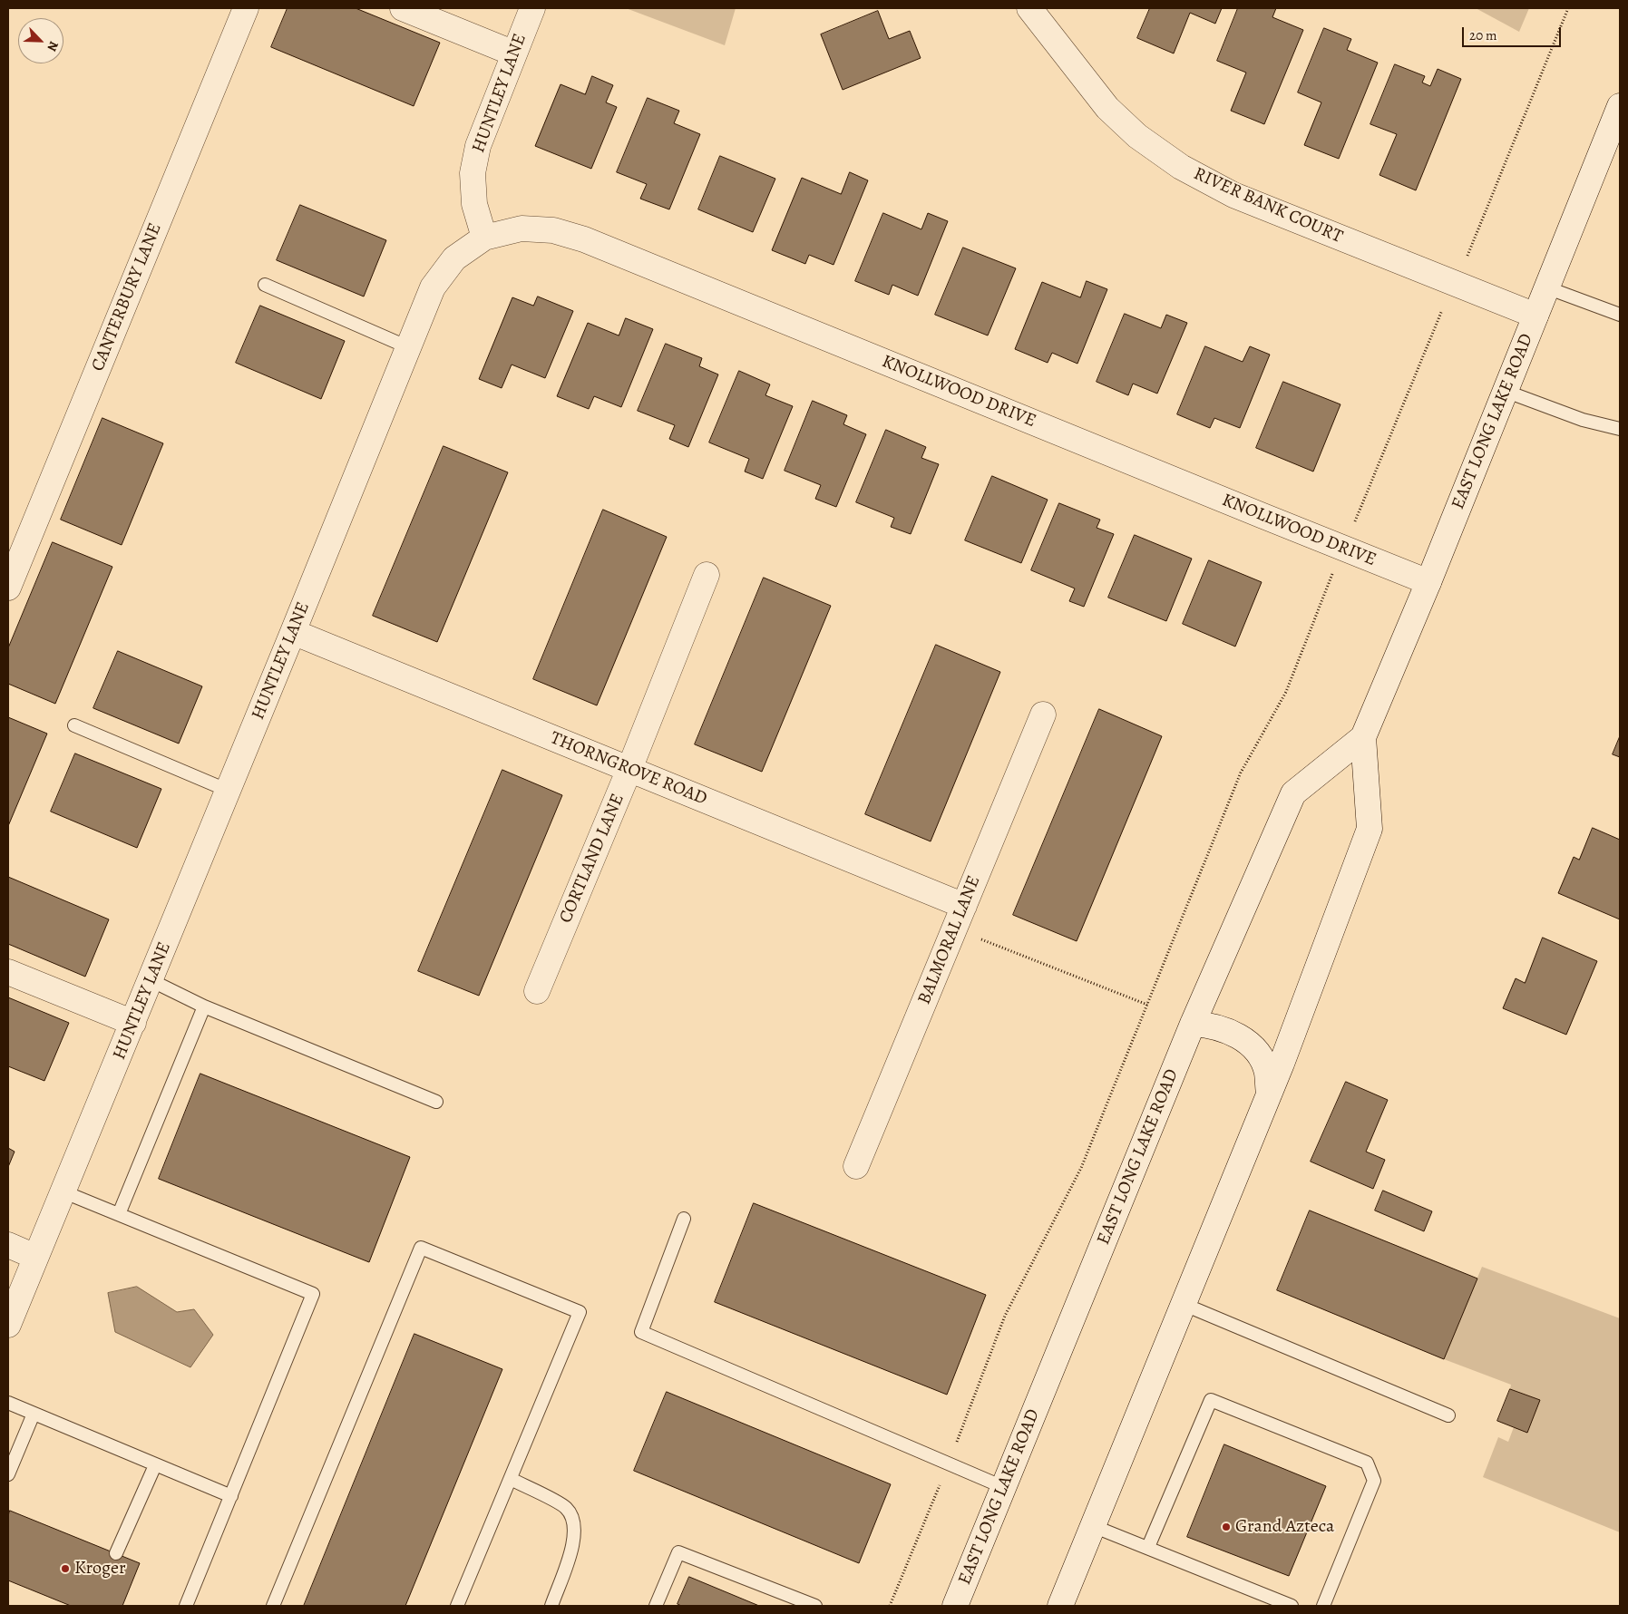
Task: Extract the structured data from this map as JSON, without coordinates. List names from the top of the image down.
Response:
{
  "streets": {
    "street": [
      "HUNTLEY LANE",
      "RIVER BANK COURT",
      "CANTERBURY LANE",
      "KNOLLWOOD DRIVE",
      "EAST LONG LAKE ROAD",
      "THORNGROVE ROAD",
      "CORTLAND LANE",
      "BALMORAL LANE"
    ]
  },
  "crossings": [
    ["HUNTLEY LANE", "KNOLLWOOD DRIVE"],
    ["HUNTLEY LANE", "THORNGROVE ROAD"],
    ["RIVER BANK COURT", "EAST LONG LAKE ROAD"],
    ["KNOLLWOOD DRIVE", "EAST LONG LAKE ROAD"],
    ["THORNGROVE ROAD", "CORTLAND LANE"],
    ["THORNGROVE ROAD", "BALMORAL LANE"]
  ],
  "places": ["Grand Azteca", "Kroger"],
  "scale_bar": "20 m",
  "north": "bottom right"
}
